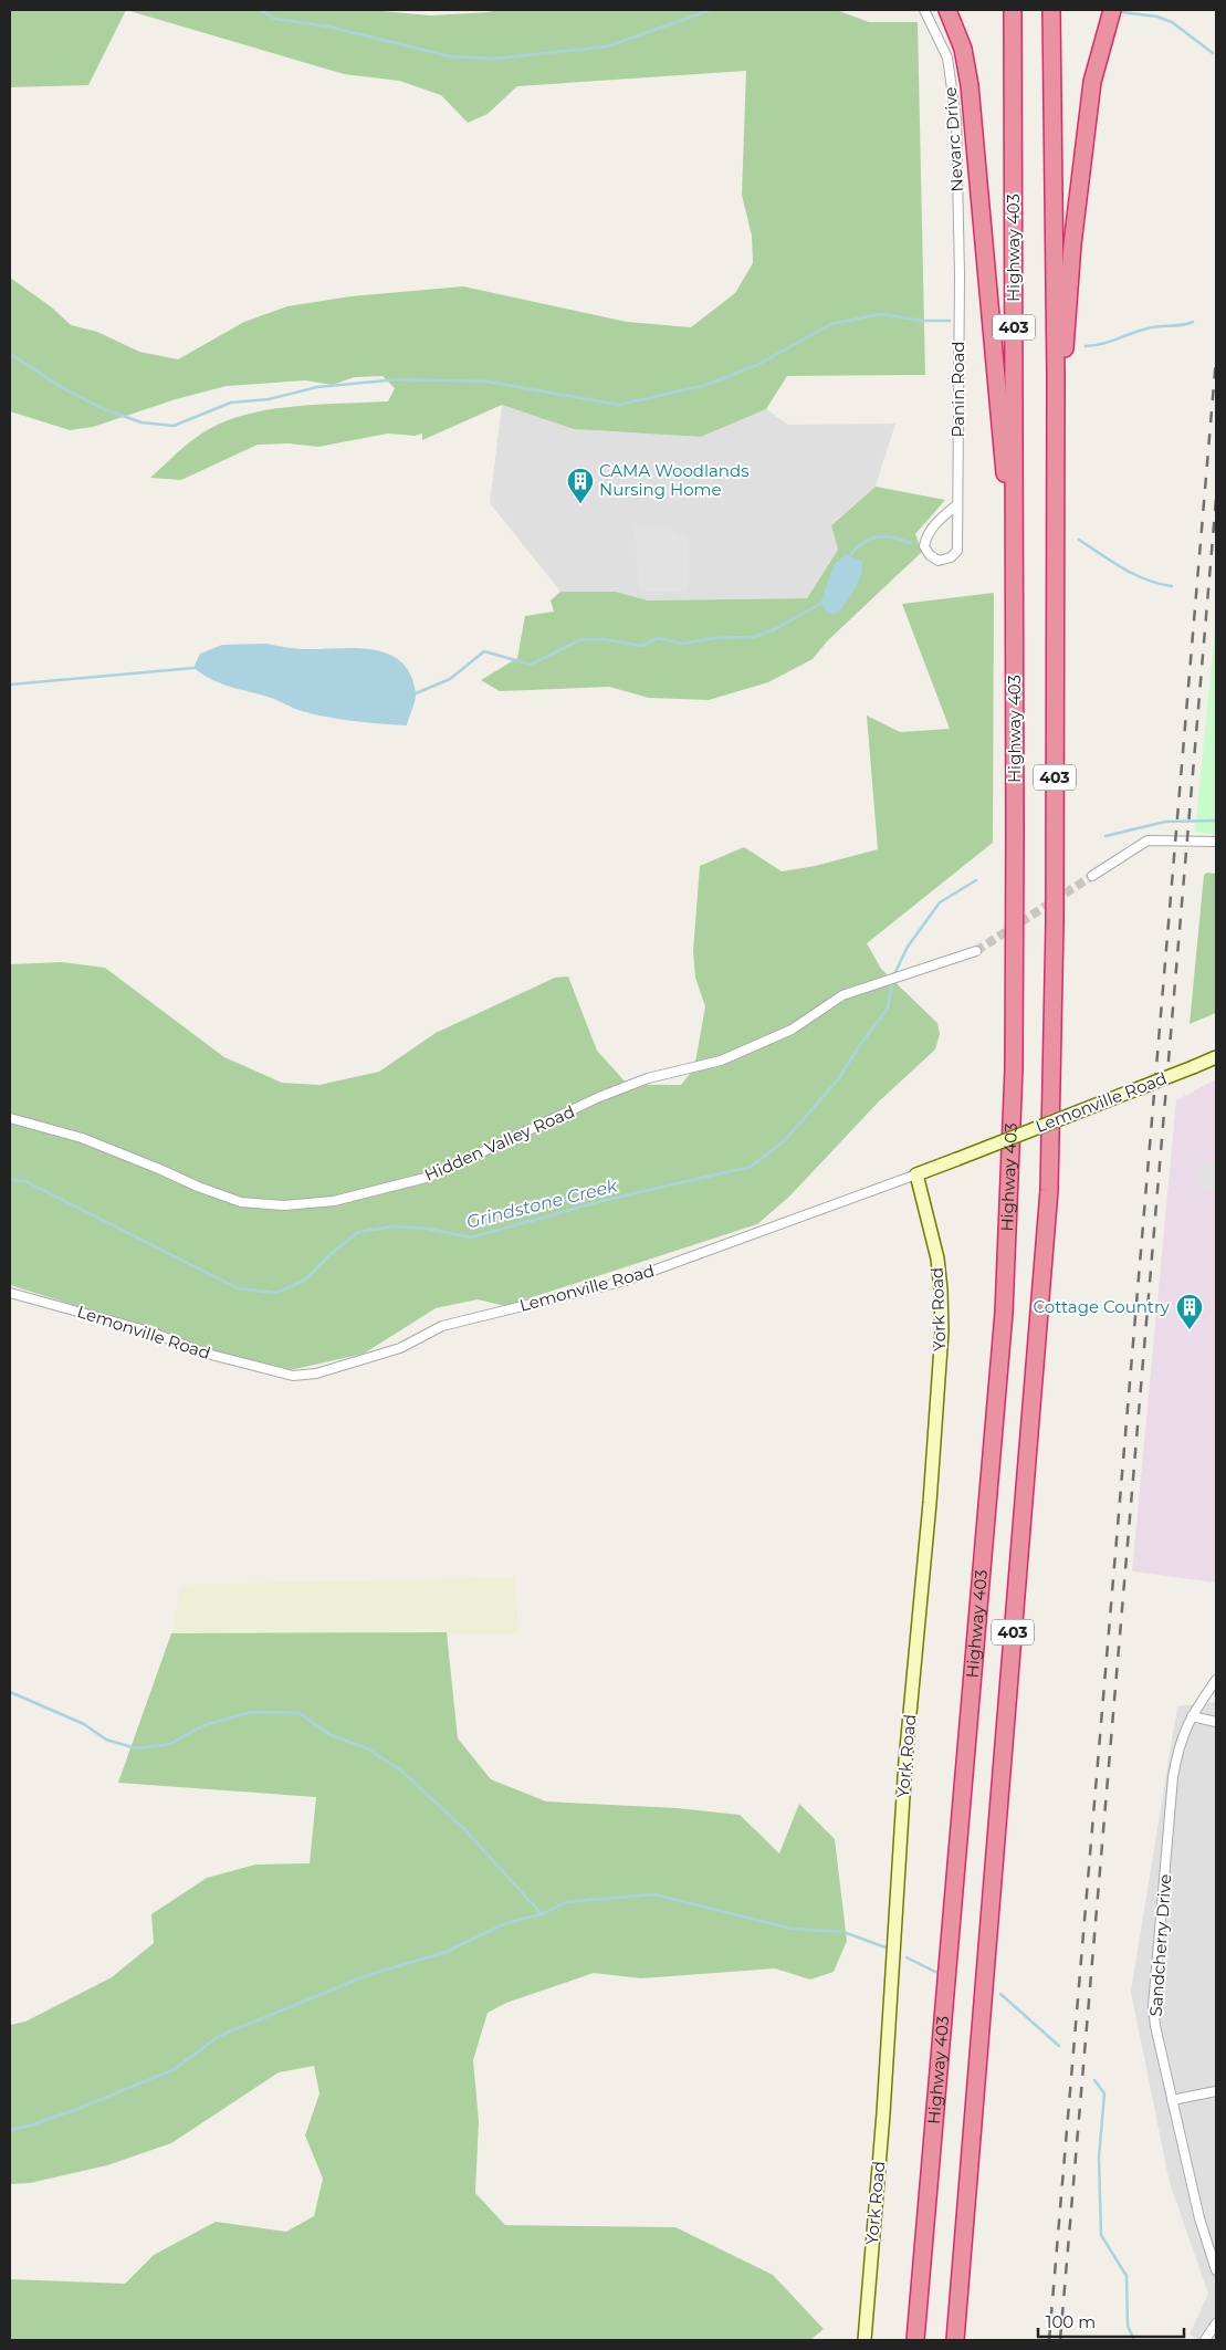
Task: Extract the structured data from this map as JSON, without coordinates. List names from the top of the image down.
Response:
{
  "streets": {
    "highway": ["Highway 403", "403"],
    "street": [
      "Nevarc Drive",
      "Panin Road",
      "Lemonville Road",
      "Hidden Valley Road",
      "York Road",
      "Sandcherry Drive"
    ]
  },
  "crossings": [
    ["Nevarc Drive", "Panin Road"],
    ["Lemonville Road", "York Road"]
  ],
  "water": ["Grindstone Creek"],
  "places": {
    "building": ["CAMA Woodlands Nursing Home", "Cottage Country"]
  },
  "scale_bar": "100 m"
}
